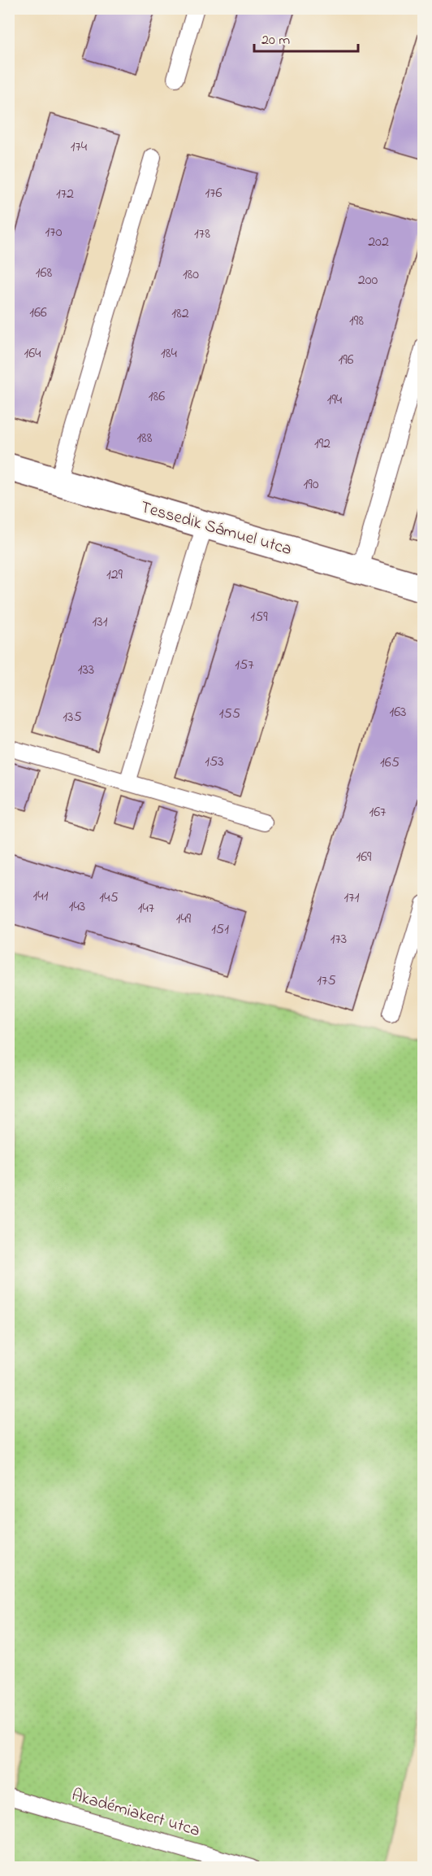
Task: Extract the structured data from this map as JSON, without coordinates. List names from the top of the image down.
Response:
{
  "streets": {
    "street": ["Tessedik Sámuel utca"],
    "lane": ["Akadémiakert utca"]
  },
  "house_numbers": [
    "174",
    "176",
    "172",
    "170",
    "178",
    "202",
    "168",
    "180",
    "200",
    "166",
    "182",
    "198",
    "164",
    "184",
    "196",
    "186",
    "194",
    "188",
    "192",
    "190",
    "129",
    "159",
    "131",
    "157",
    "133",
    "163",
    "155",
    "135",
    "153",
    "165",
    "167",
    "169",
    "141",
    "145",
    "171",
    "143",
    "147",
    "149",
    "151",
    "173",
    "175"
  ],
  "scale_bar": "20 m"
}
